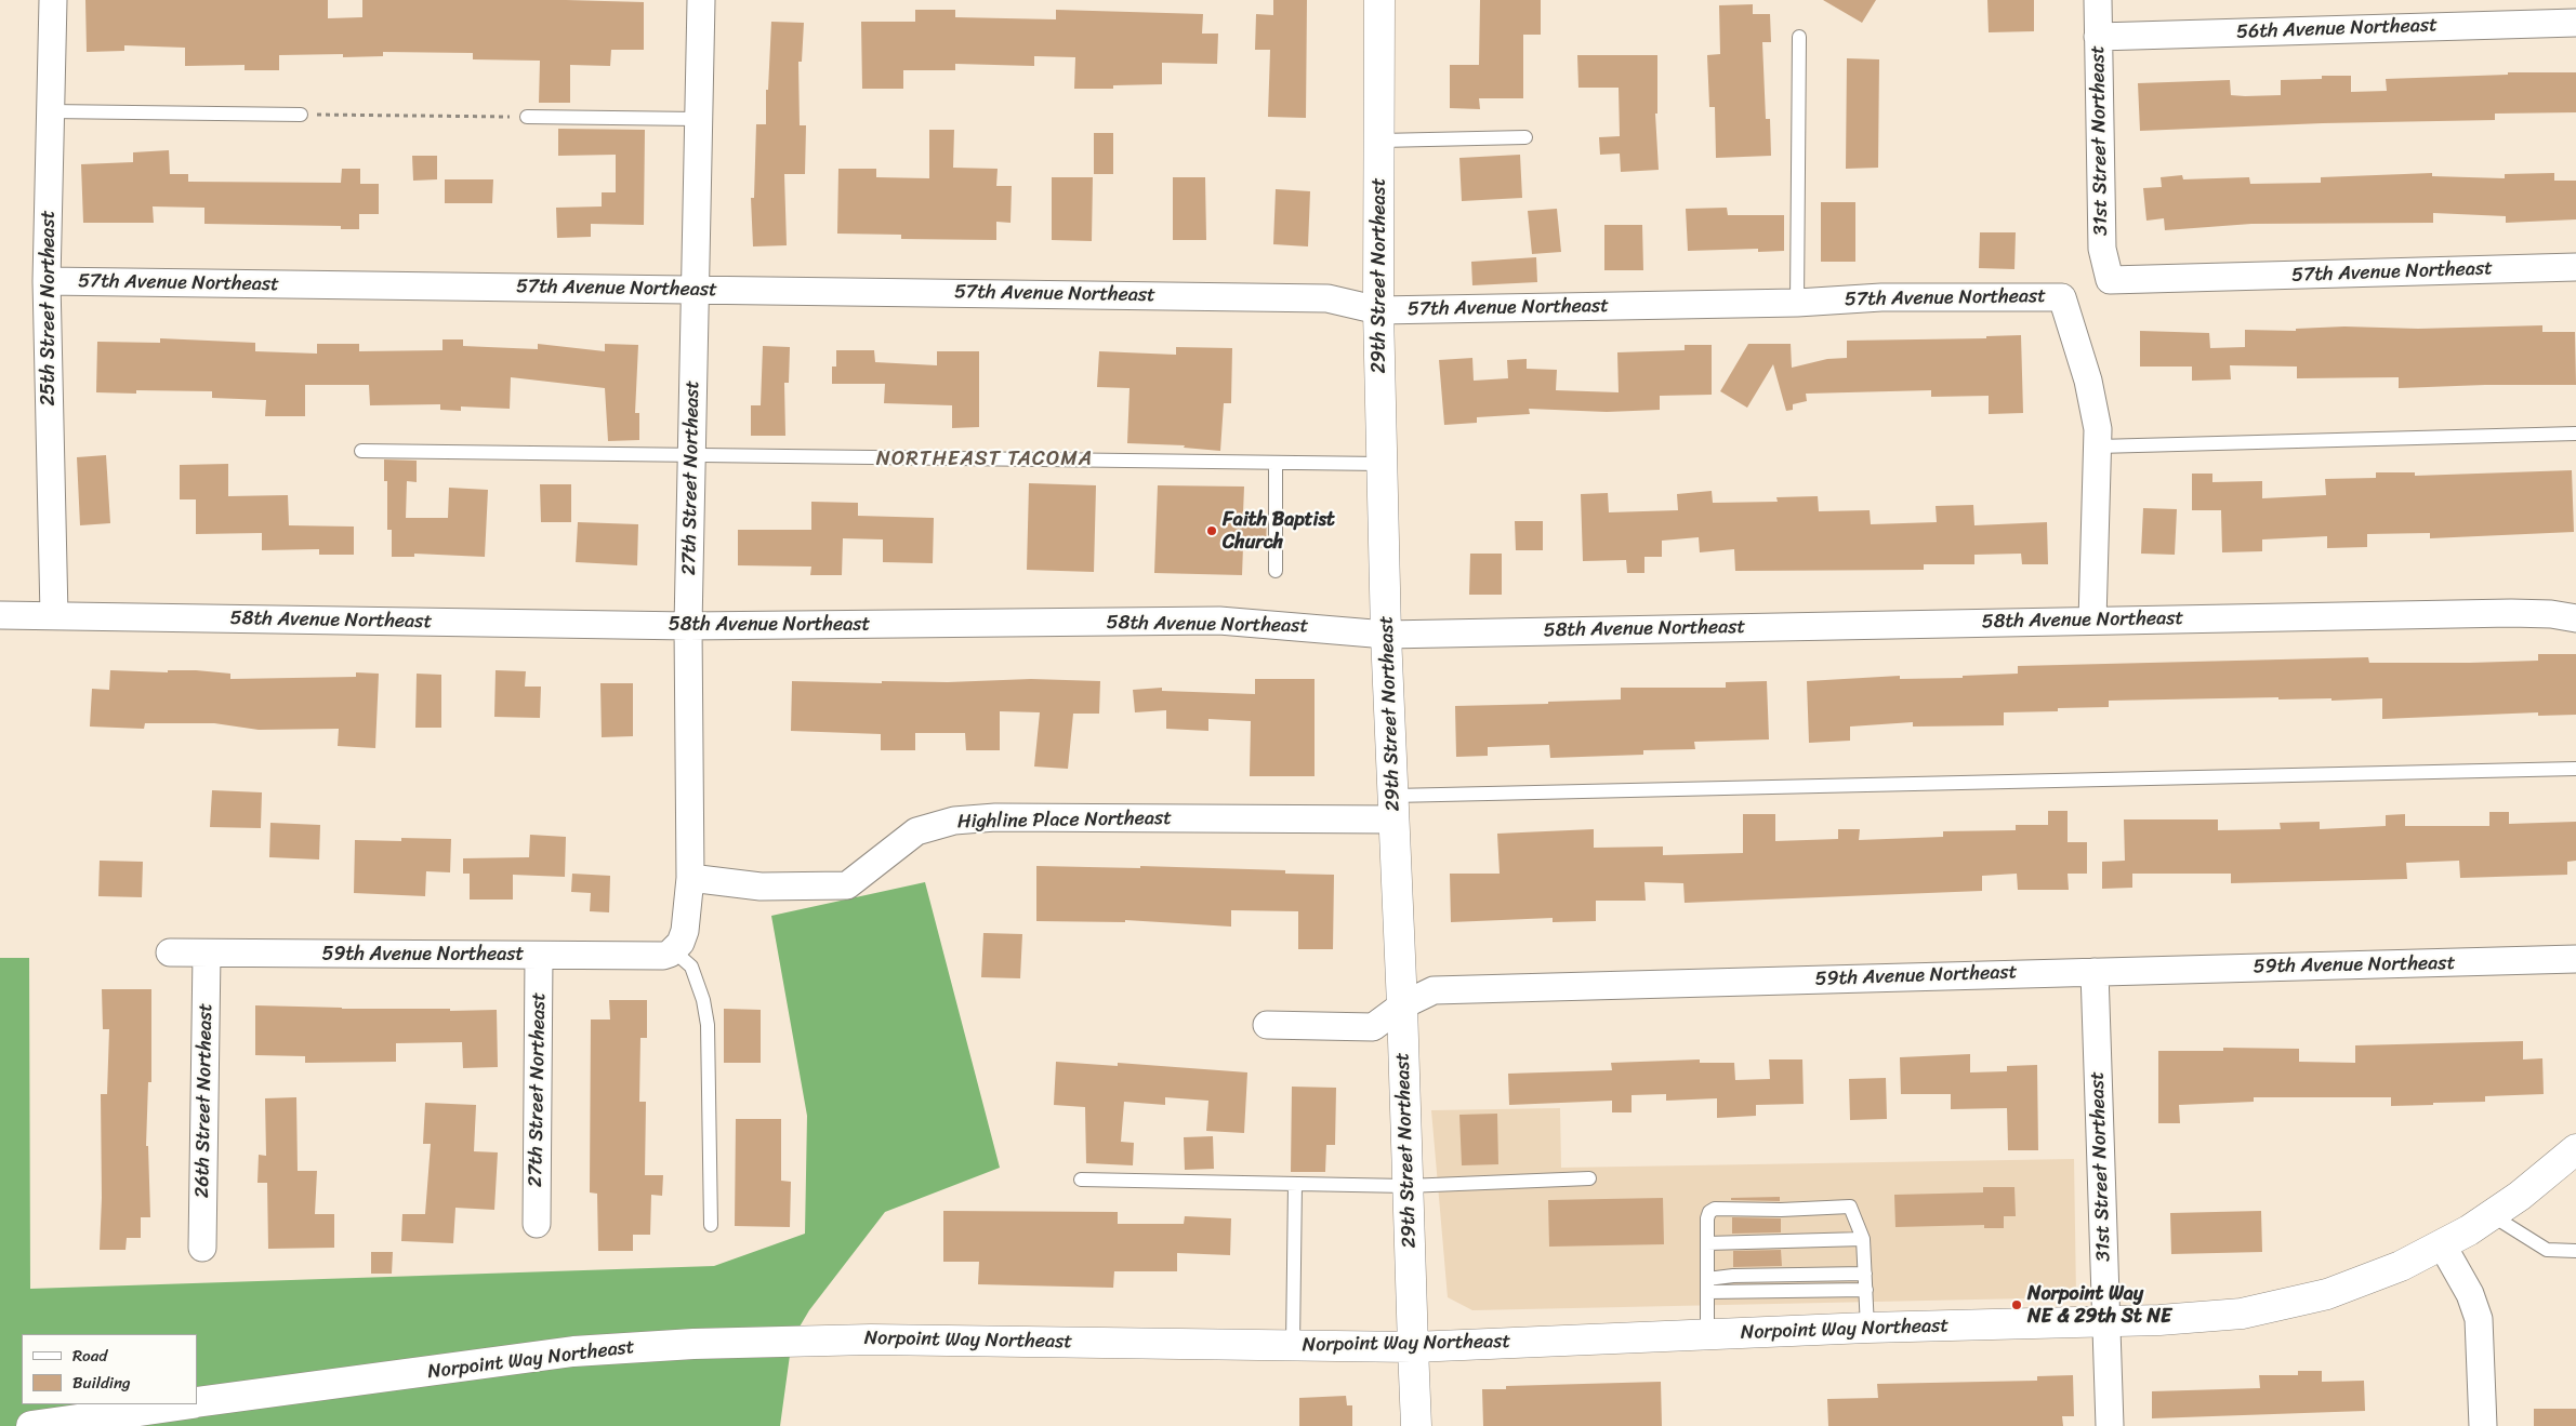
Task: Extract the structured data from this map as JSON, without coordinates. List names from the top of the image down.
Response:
{
  "streets": {
    "street": [
      "56th Avenue Northeast",
      "31st Street Northeast",
      "57th Avenue Northeast",
      "29th Street Northeast",
      "25th Street Northeast",
      "27th Street Northeast",
      "58th Avenue Northeast",
      "Highline Place Northeast",
      "59th Avenue Northeast",
      "26th Street Northeast",
      "Norpoint Way Northeast"
    ]
  },
  "crossings": [
    ["56th Avenue Northeast", "31st Street Northeast"],
    ["31st Street Northeast", "57th Avenue Northeast"],
    ["31st Street Northeast", "59th Avenue Northeast"],
    ["31st Street Northeast", "Norpoint Way Northeast"],
    ["57th Avenue Northeast", "29th Street Northeast"],
    ["57th Avenue Northeast", "25th Street Northeast"],
    ["57th Avenue Northeast", "27th Street Northeast"],
    ["29th Street Northeast", "58th Avenue Northeast"],
    ["29th Street Northeast", "Highline Place Northeast"],
    ["29th Street Northeast", "59th Avenue Northeast"],
    ["29th Street Northeast", "Norpoint Way Northeast"],
    ["25th Street Northeast", "58th Avenue Northeast"],
    ["27th Street Northeast", "58th Avenue Northeast"],
    ["27th Street Northeast", "Highline Place Northeast"],
    ["27th Street Northeast", "59th Avenue Northeast"],
    ["59th Avenue Northeast", "26th Street Northeast"]
  ],
  "districts": ["NORTHEAST TACOMA"],
  "places": ["Faith Baptist Church", "Norpoint Way NE & 29th St NE"],
  "legend": ["Road", "Building"]
}
